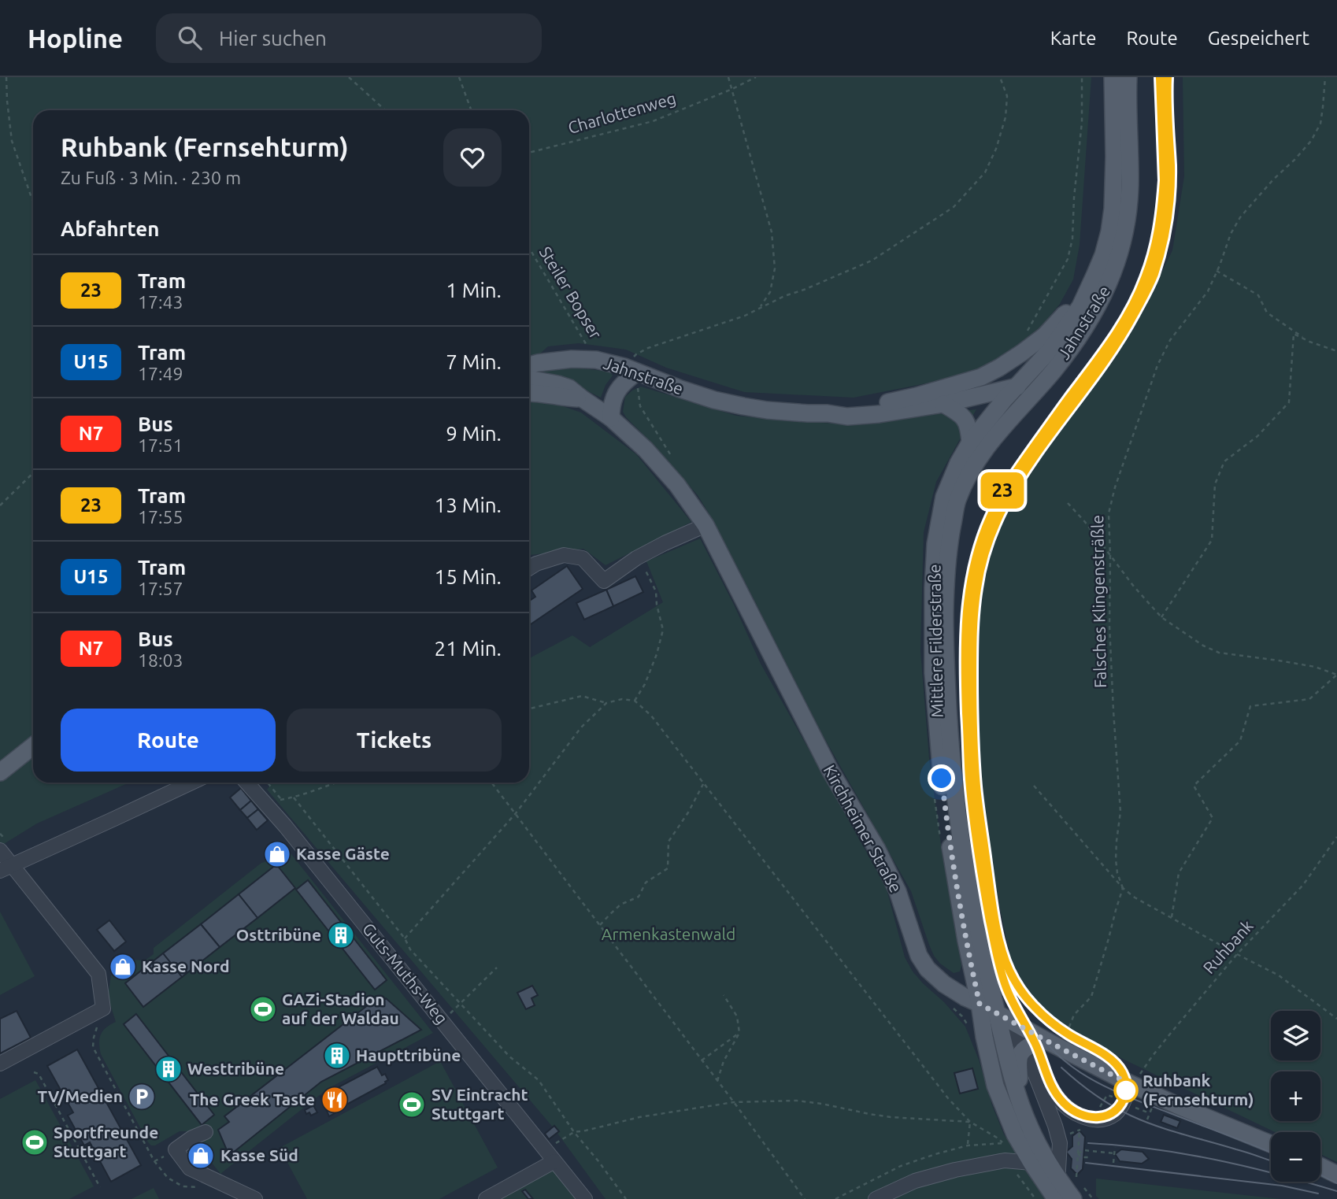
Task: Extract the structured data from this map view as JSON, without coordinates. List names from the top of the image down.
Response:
{
  "streets": {
    "main road": ["Jahnstraße", "Mittlere Filderstraße", "Kirchheimer Straße"],
    "street": ["Guts-Muths-Weg"],
    "path": [
      "Charlottenweg",
      "Steiler Bopser",
      "Falsches Klingensträßle",
      "Ruhbank"
    ]
  },
  "crossings": [
    ["Steiler Bopser", "Jahnstraße"],
    ["Jahnstraße", "Mittlere Filderstraße"],
    ["Mittlere Filderstraße", "Kirchheimer Straße"],
    ["Kirchheimer Straße", "Ruhbank"]
  ],
  "parks": ["Armenkastenwald"],
  "places": {
    "shop": ["Kasse Gäste", "Kasse Nord", "Kasse Süd"],
    "building": ["Osttribüne", "Haupttribüne", "Westtribüne"],
    "sports": ["GAZi-Stadion auf der Waldau", "SV Eintracht Stuttgart", "Sportfreunde Stuttgart"],
    "other": ["Ruhbank (Fernsehturm)"],
    "parking": ["TV/Medien"],
    "restaurant": ["The Greek Taste"]
  },
  "lines": ["tram line 23"],
  "page": {
    "header": "Hopline",
    "search": "Hier suchen",
    "nav": ["Karte", "Route", "Gespeichert"],
    "on_map": "23",
    "heading": [
      ["Ruhbank (Fernsehturm)", "Zu Fuß · 3 Min. · 230 m"],
      "Abfahrten"
    ],
    "list": [
      {
        "mark": "23",
        "name": "Tram",
        "note": "17:43",
        "value": "1 Min."
      },
      {
        "mark": "U15",
        "name": "Tram",
        "note": "17:49",
        "value": "7 Min."
      },
      {
        "mark": "N7",
        "name": "Bus",
        "note": "17:51",
        "value": "9 Min."
      },
      {
        "mark": "23",
        "name": "Tram",
        "note": "17:55",
        "value": "13 Min."
      },
      {
        "mark": "U15",
        "name": "Tram",
        "note": "17:57",
        "value": "15 Min."
      },
      {
        "mark": "N7",
        "name": "Bus",
        "note": "18:03",
        "value": "21 Min."
      }
    ],
    "buttons": ["Route", "Tickets"],
    "map_buttons": ["+", "−"]
  }
}
